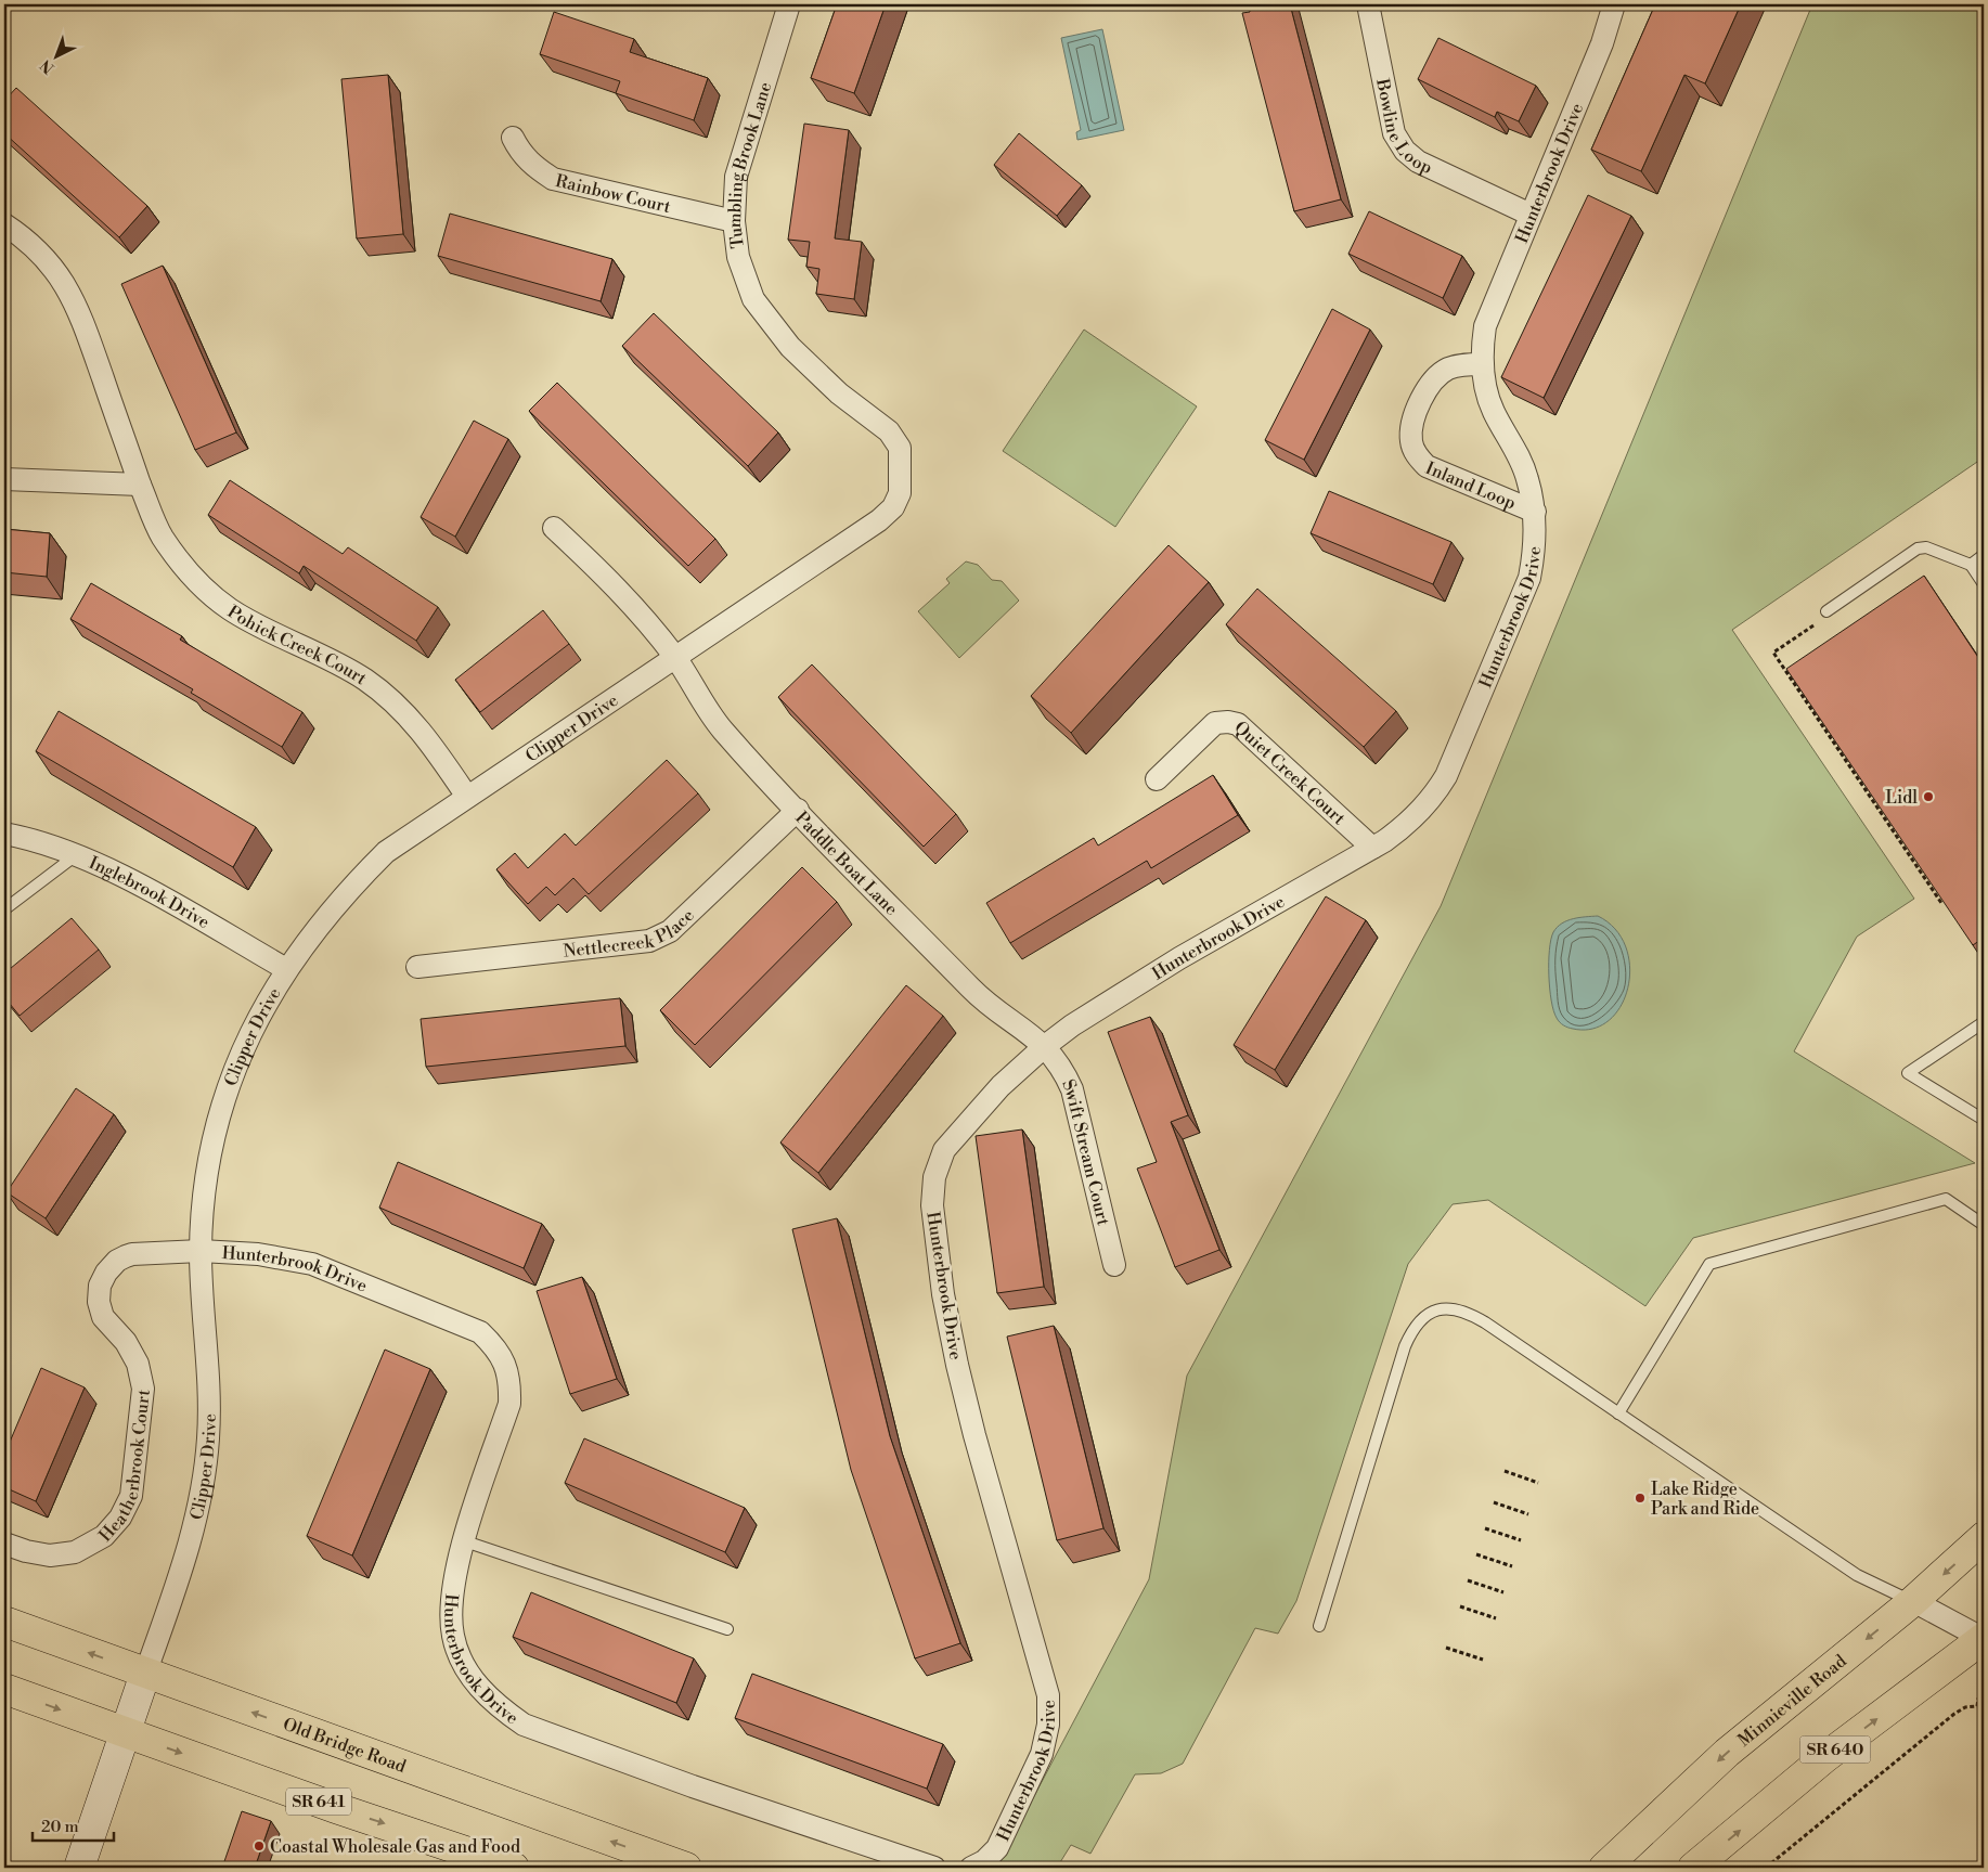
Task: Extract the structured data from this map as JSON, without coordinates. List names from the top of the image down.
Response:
{
  "streets": {
    "main road": [
      "Minnieville Road",
      "Old Bridge Road",
      "SR 640",
      "SR 641"
    ],
    "street": [
      "Bowline Loop",
      "Tumbling Brook Lane",
      "Hunterbrook Drive",
      "Rainbow Court",
      "Inland Loop",
      "Pohick Creek Court",
      "Clipper Drive",
      "Quiet Creek Court",
      "Paddle Boat Lane",
      "Inglebrook Drive",
      "Nettlecreek Place",
      "Swift Stream Court",
      "Heatherbrook Court"
    ]
  },
  "crossings": [
    ["Bowline Loop", "Hunterbrook Drive"],
    ["Tumbling Brook Lane", "Rainbow Court"],
    ["Tumbling Brook Lane", "Clipper Drive"],
    ["Hunterbrook Drive", "Inland Loop"],
    ["Hunterbrook Drive", "Clipper Drive"],
    ["Hunterbrook Drive", "Quiet Creek Court"],
    ["Hunterbrook Drive", "Paddle Boat Lane"],
    ["Hunterbrook Drive", "Swift Stream Court"],
    ["Hunterbrook Drive", "Heatherbrook Court"],
    ["Pohick Creek Court", "Clipper Drive"],
    ["Clipper Drive", "Paddle Boat Lane"],
    ["Clipper Drive", "Inglebrook Drive"],
    ["Clipper Drive", "Heatherbrook Court"],
    ["Clipper Drive", "Old Bridge Road"],
    ["Clipper Drive", "SR 641"],
    ["Paddle Boat Lane", "Nettlecreek Place"],
    ["Paddle Boat Lane", "Swift Stream Court"]
  ],
  "places": ["Lidl", "Lake Ridge Park and Ride", "Coastal Wholesale Gas and Food"],
  "scale_bar": "20 m",
  "north": "bottom left"
}
